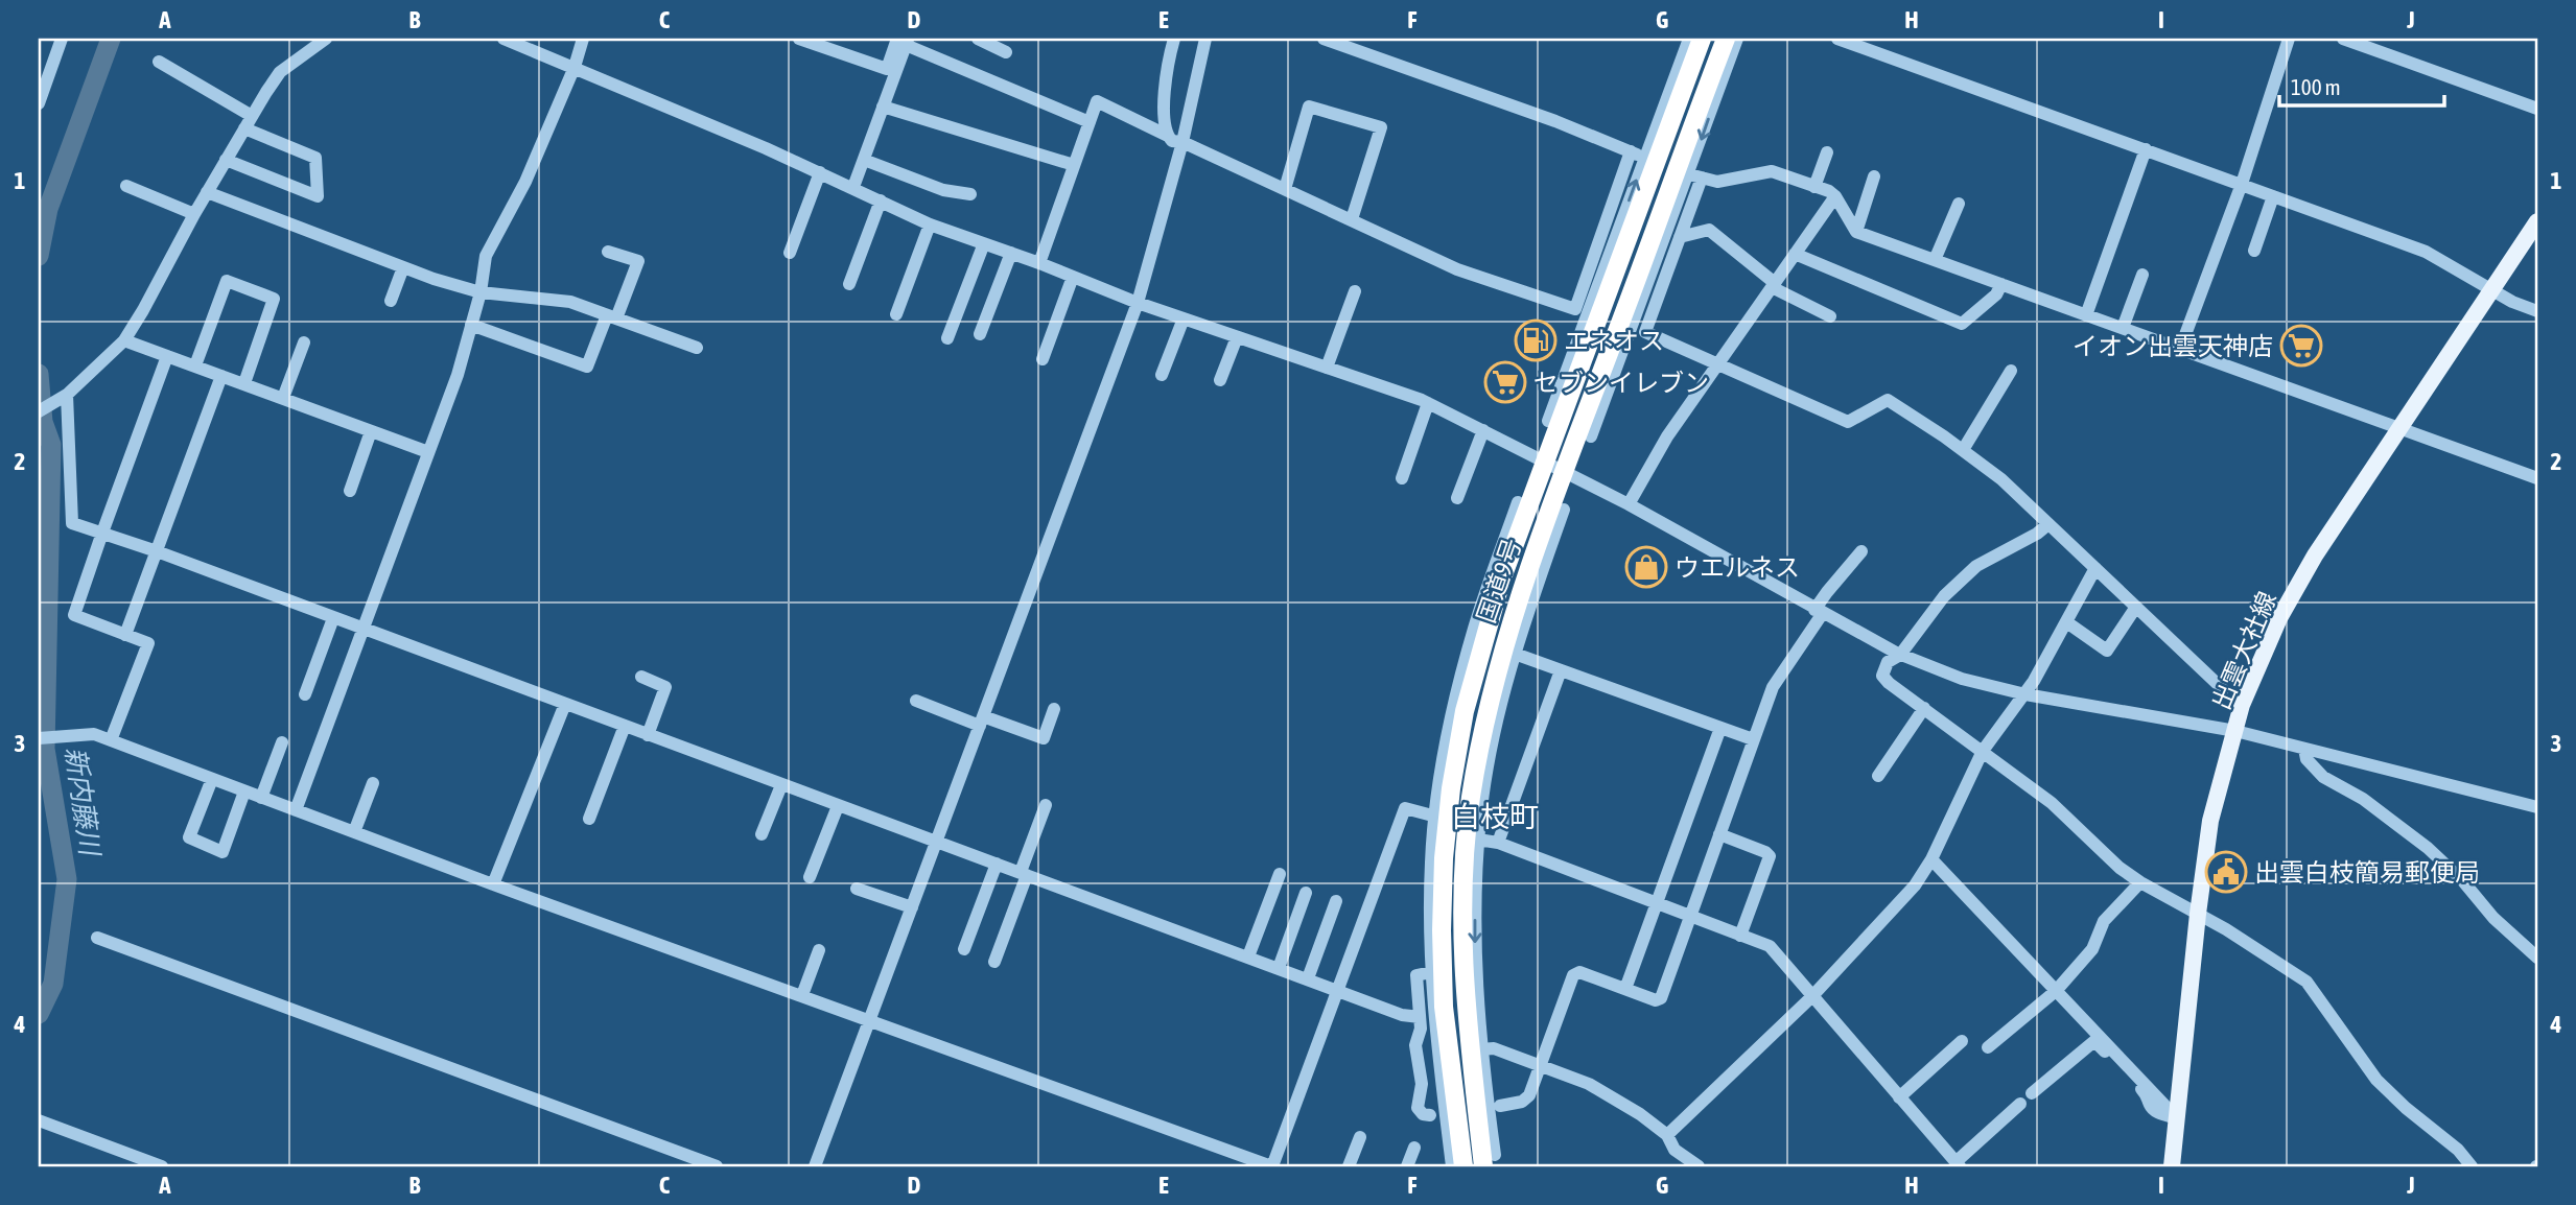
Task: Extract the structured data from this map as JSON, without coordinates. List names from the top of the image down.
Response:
{
  "streets": {
    "highway": ["国道9号"],
    "main road": ["出雲大社線"]
  },
  "districts": ["白枝町"],
  "water": ["新内藤川"],
  "places": {
    "fuel station": ["エネオス"],
    "supermarket": ["イオン出雲天神店", "セブンイレブン"],
    "shop": ["ウエルネス"],
    "public building": ["出雲白枝簡易郵便局"]
  },
  "scale_bar": "100 m",
  "grid": {
    "columns": [
      "A",
      "B",
      "C",
      "D",
      "E",
      "F",
      "G",
      "H",
      "I",
      "J"
    ],
    "rows": [
      "1",
      "2",
      "3",
      "4"
    ]
  }
}
